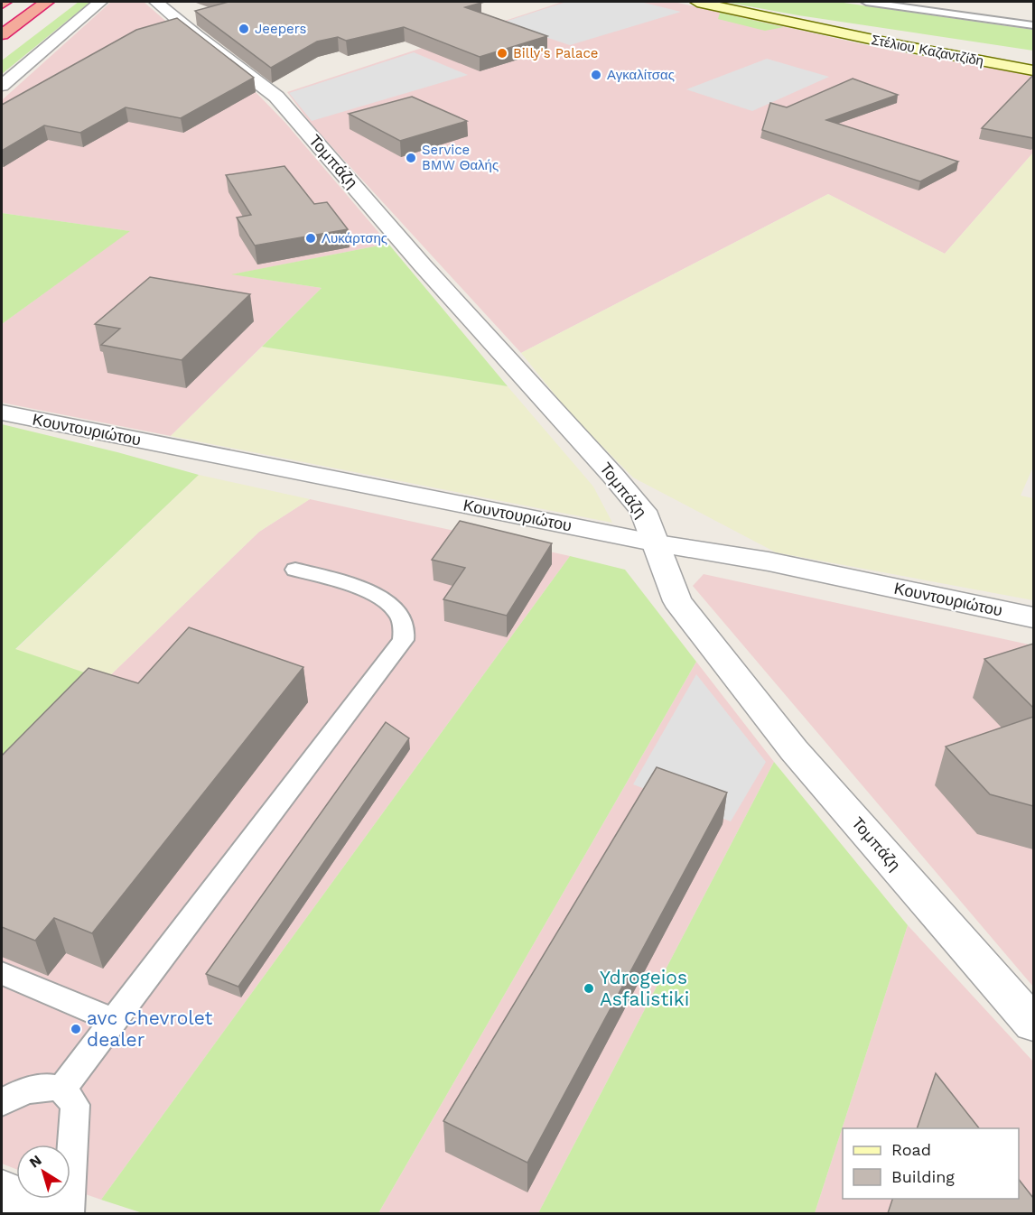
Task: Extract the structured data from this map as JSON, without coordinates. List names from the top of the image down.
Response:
{
  "streets": {
    "main road": ["Στέλιου Καζαντζίδη"],
    "street": ["Τομπάζη", "Κουντουριώτου"]
  },
  "crossings": [
    ["Τομπάζη", "Κουντουριώτου"]
  ],
  "places": [
    "Jeepers",
    "Billy's Palace",
    "Αγκαλίτσας",
    "Service BMW Θαλής",
    "Λυκάρτσης",
    "Ydrogeios Asfalistiki",
    "avc Chevrolet dealer"
  ],
  "legend": ["Road", "Building"],
  "north": "top left"
}
